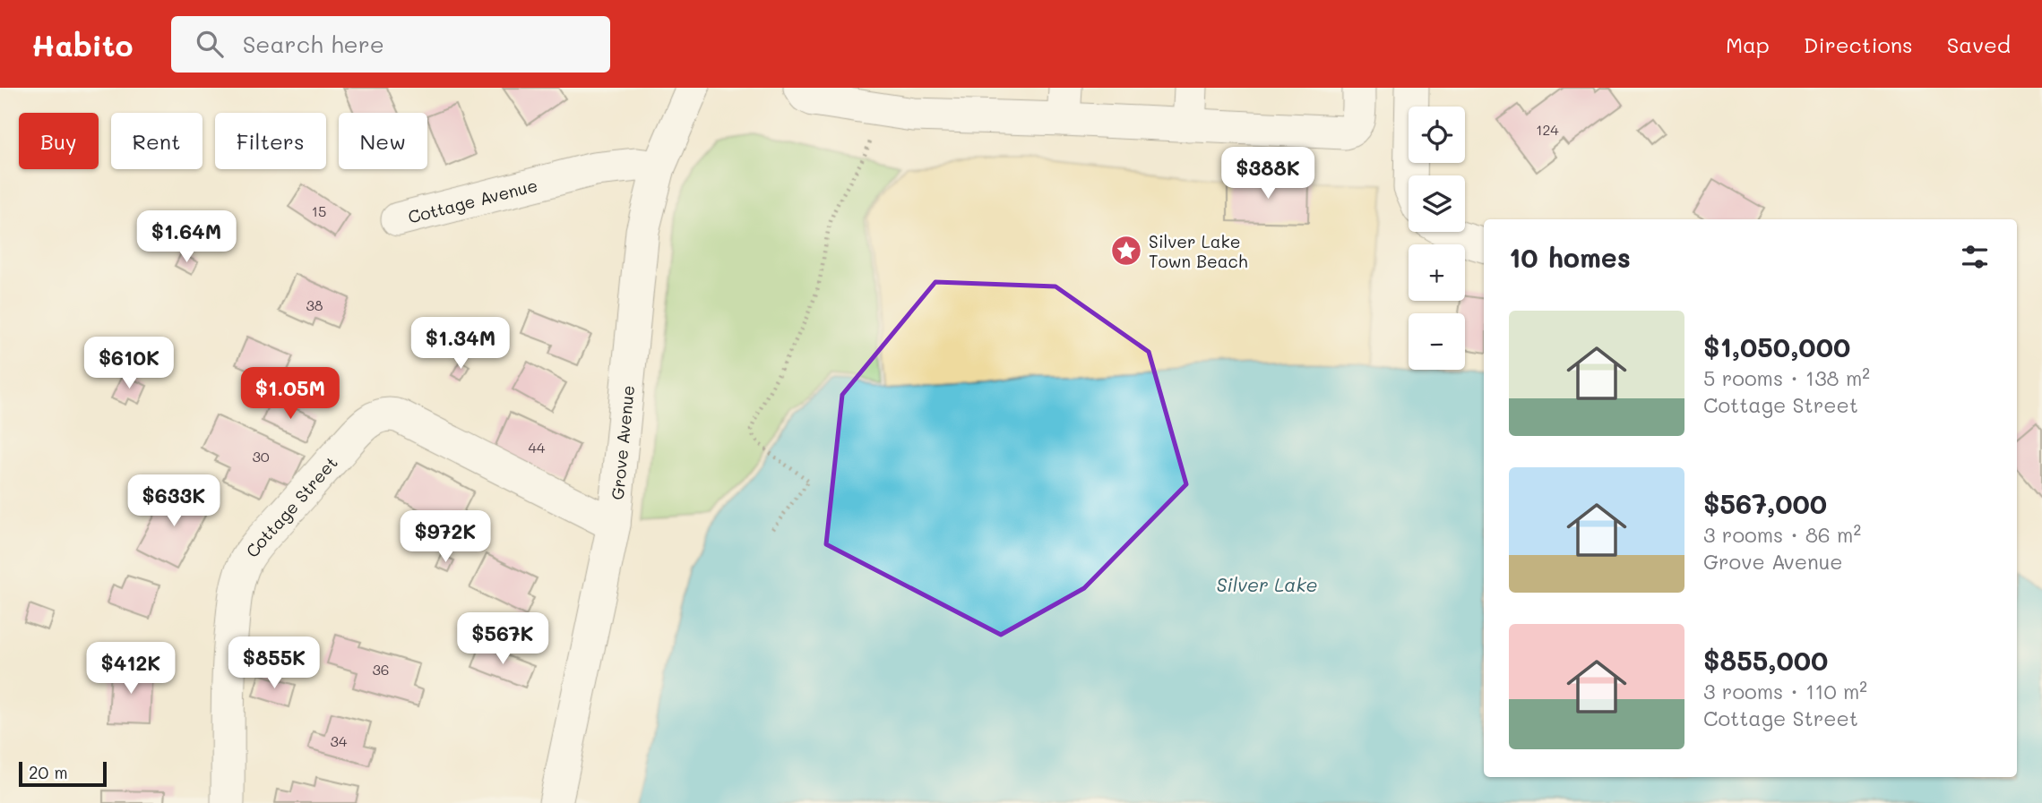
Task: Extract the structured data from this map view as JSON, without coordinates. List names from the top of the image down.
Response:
{
  "streets": {
    "street": ["Cottage Avenue", "Grove Avenue", "Cottage Street"]
  },
  "crossings": [
    ["Cottage Avenue", "Grove Avenue"],
    ["Grove Avenue", "Cottage Street"]
  ],
  "water": ["Silver Lake"],
  "places": {
    "place": ["Silver Lake Town Beach"]
  },
  "house_numbers": [
    "124",
    "15",
    "38",
    "44",
    "30",
    "36",
    "34"
  ],
  "scale_bar": "20 m",
  "page": {
    "header": "Habito",
    "search": "Search here",
    "nav": ["Map", "Directions", "Saved"],
    "map_buttons": ["+", "−"],
    "chip": [
      "Buy",
      "Rent",
      "Filters",
      "New"
    ],
    "price": [
      "$388K",
      "$1.64M",
      "$1.34M",
      "$610K",
      "$1.05M",
      "$633K",
      "$972K",
      "$567K",
      "$855K",
      "$412K"
    ],
    "heading": "10 homes",
    "list": [
      {
        "name": "$1,050,000",
        "note": "5 rooms · 138 m² · Cottage Street"
      },
      {
        "name": "$567,000",
        "note": "3 rooms · 86 m² · Grove Avenue"
      },
      {
        "name": "$855,000",
        "note": "3 rooms · 110 m² · Cottage Street"
      }
    ],
    "scale": "20 m"
  }
}
